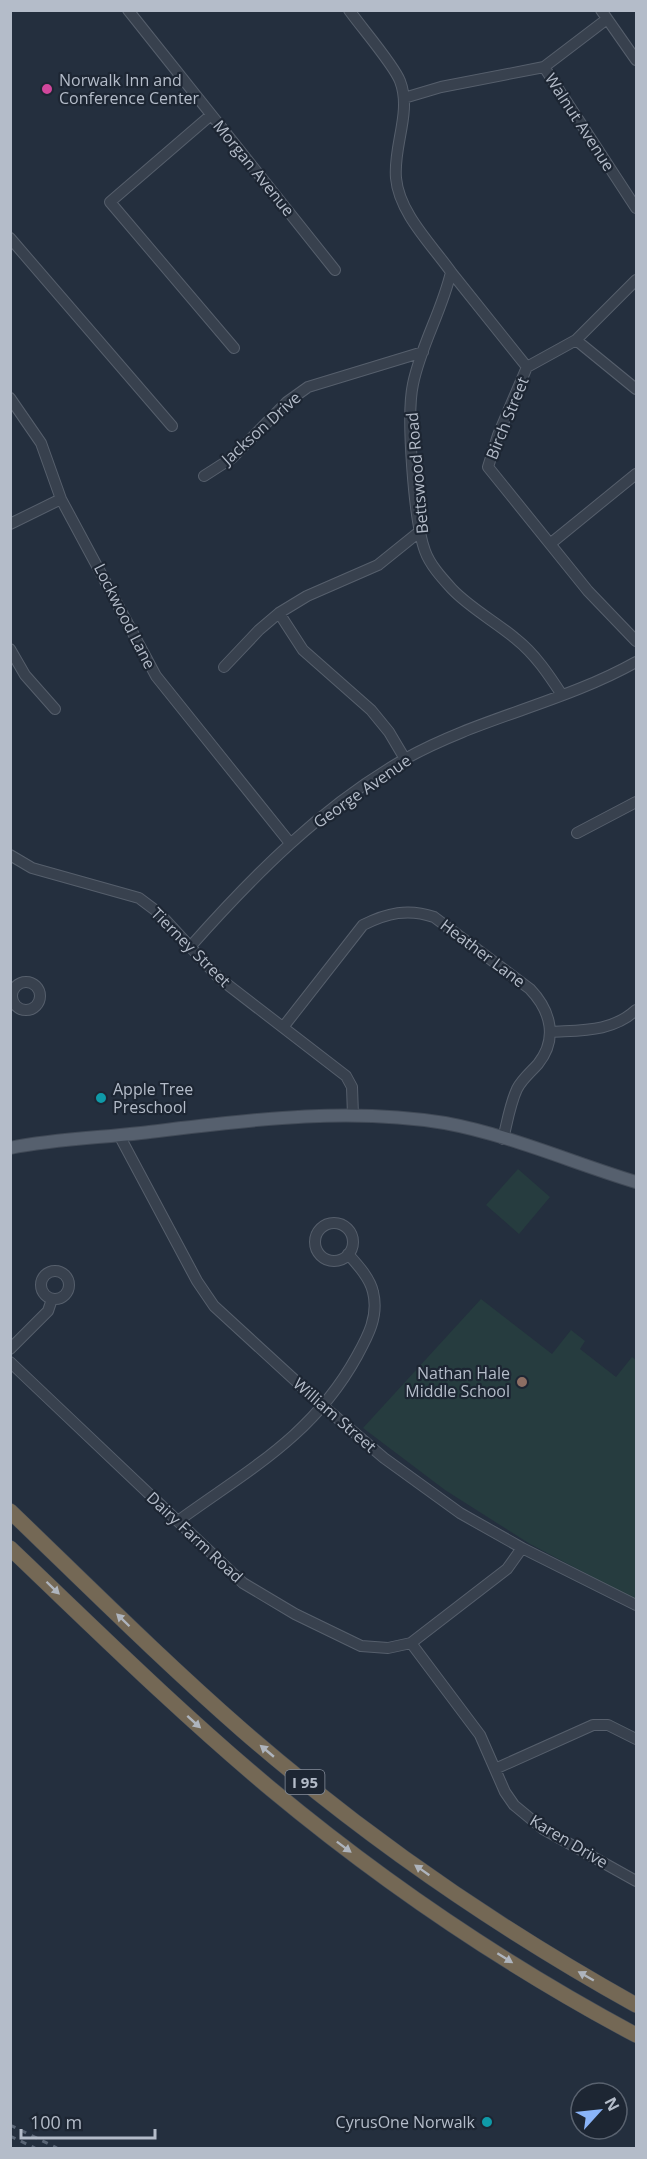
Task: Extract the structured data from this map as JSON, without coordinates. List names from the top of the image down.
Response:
{
  "streets": {
    "highway": ["I 95"],
    "street": [
      "Walnut Avenue",
      "Morgan Avenue",
      "Birch Street",
      "Jackson Drive",
      "Bettswood Road",
      "Lockwood Lane",
      "George Avenue",
      "Tierney Street",
      "Heather Lane",
      "William Street",
      "Dairy Farm Road",
      "Karen Drive"
    ]
  },
  "crossings": [
    ["Jackson Drive", "Bettswood Road"],
    ["Bettswood Road", "George Avenue"],
    ["Lockwood Lane", "George Avenue"],
    ["George Avenue", "Tierney Street"],
    ["Tierney Street", "Heather Lane"],
    ["William Street", "Dairy Farm Road"],
    ["Dairy Farm Road", "Karen Drive"]
  ],
  "places": [
    "Norwalk Inn and Conference Center",
    "Apple Tree Preschool",
    "Nathan Hale Middle School",
    "CyrusOne Norwalk"
  ],
  "scale_bar": "100 m",
  "north": "top right"
}
